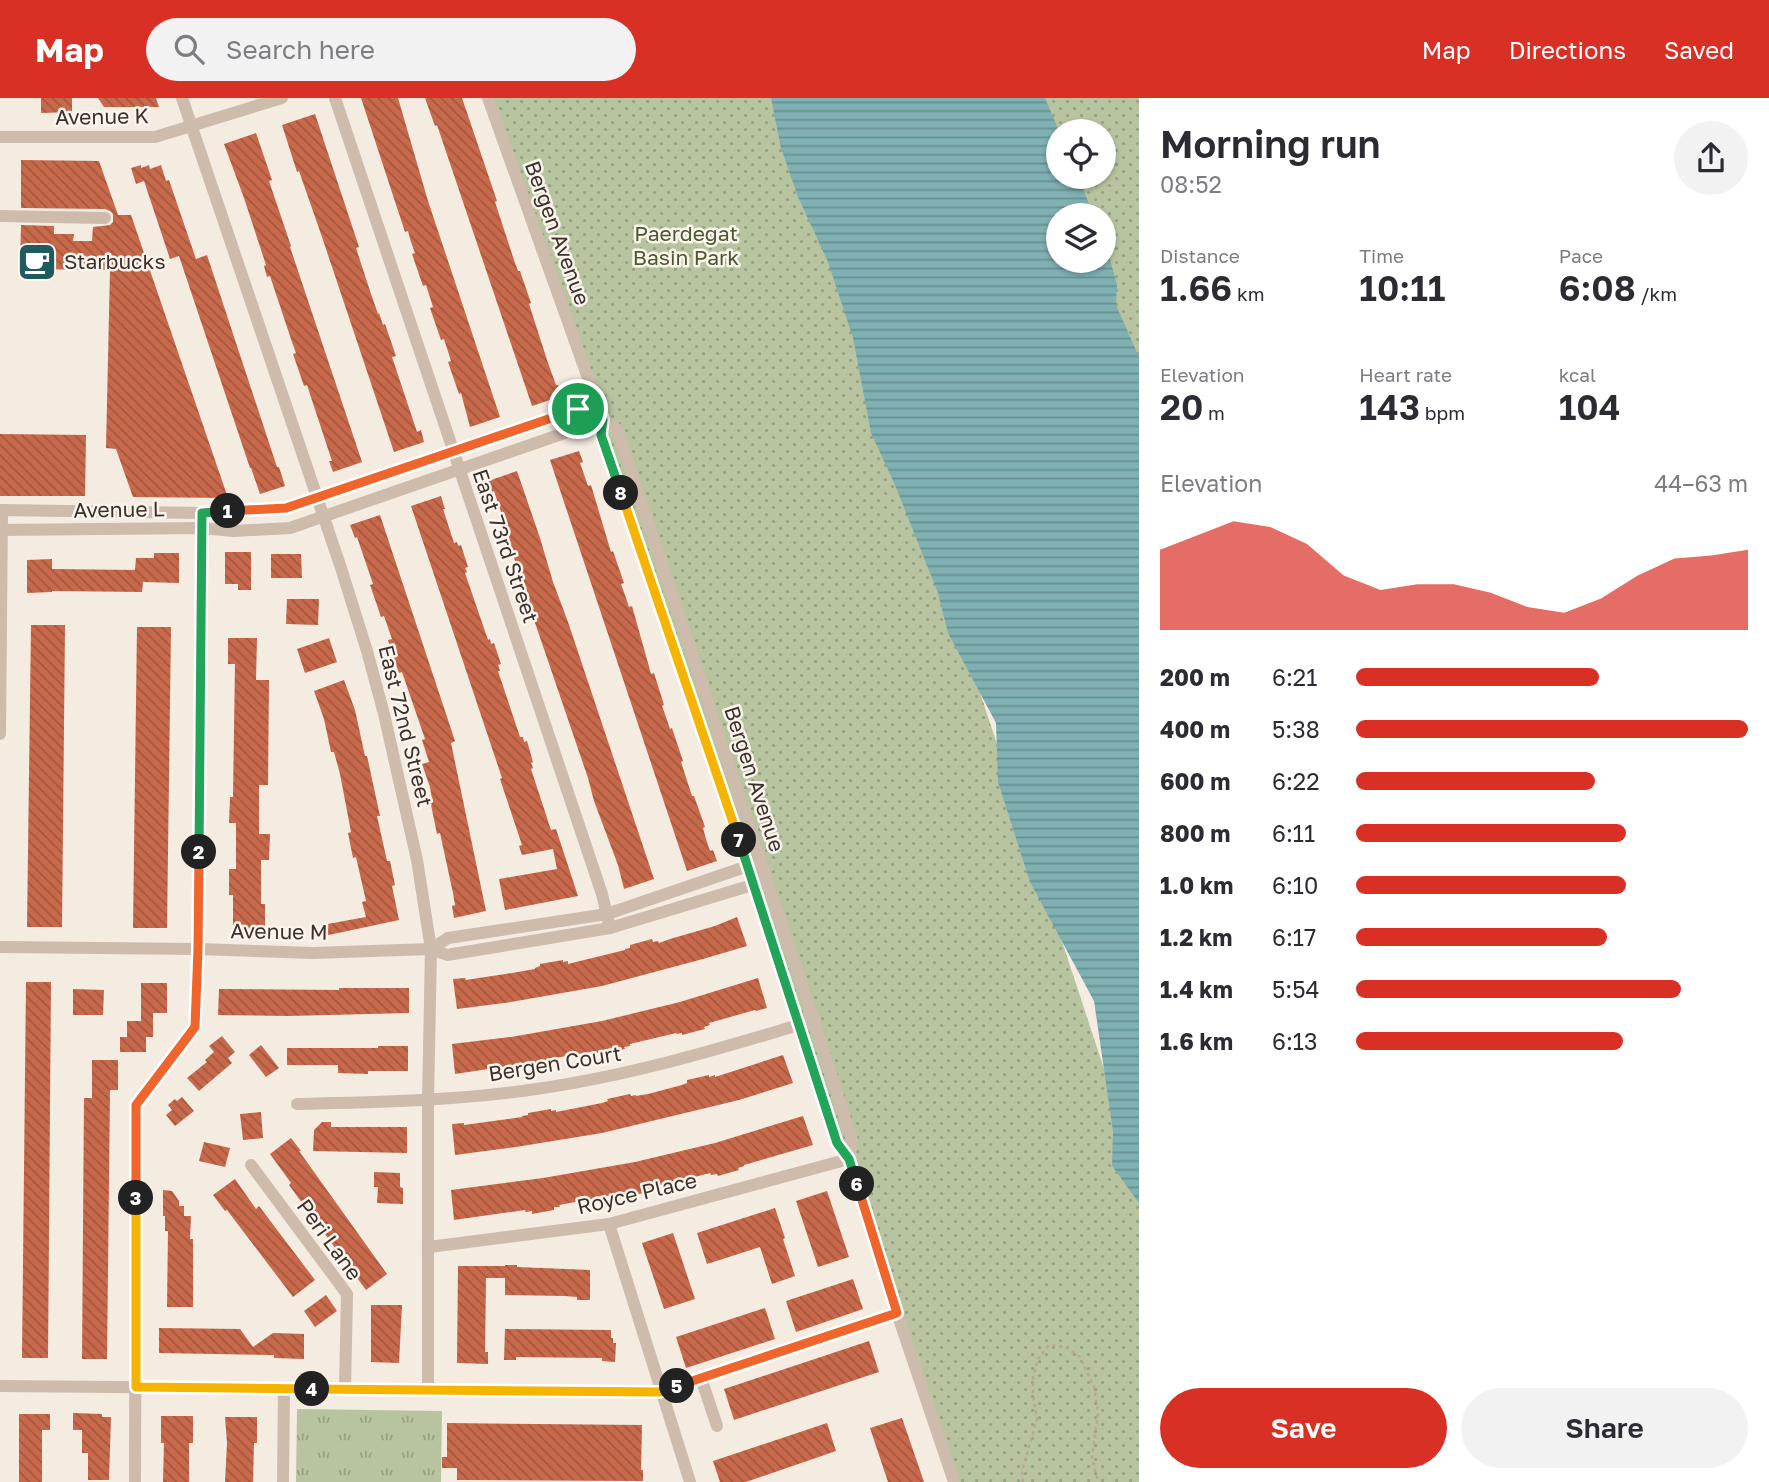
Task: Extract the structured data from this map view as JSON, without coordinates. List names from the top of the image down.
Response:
{
  "streets": {
    "street": [
      "Avenue K",
      "Bergen Avenue",
      "Avenue L",
      "East 73rd Street",
      "East 72nd Street",
      "Avenue M",
      "Bergen Court",
      "Royce Place",
      "Peri Lane"
    ]
  },
  "crossings": [
    ["Avenue K", "East 72nd Street"],
    ["Bergen Avenue", "Avenue L"],
    ["Bergen Avenue", "Avenue M"],
    ["Bergen Avenue", "Bergen Court"],
    ["Bergen Avenue", "Royce Place"],
    ["Avenue L", "East 73rd Street"],
    ["Avenue L", "East 72nd Street"],
    ["East 73rd Street", "Avenue M"],
    ["East 72nd Street", "Avenue M"],
    ["East 72nd Street", "Bergen Court"],
    ["East 72nd Street", "Royce Place"]
  ],
  "parks": ["Paerdegat Basin Park"],
  "places": {
    "cafe": ["Starbucks"]
  },
  "page": {
    "header": "Map",
    "search": "Search here",
    "nav": ["Map", "Directions", "Saved"],
    "heading": ["Morning run", "08:52"],
    "stats": [
      ["Distance", "1.66 km"],
      ["Time", "10:11"],
      ["Pace", "6:08 /km"],
      ["Elevation", "20 m"],
      ["Heart rate", "143 bpm"],
      ["kcal", "104"]
    ],
    "chart": ["Elevation", "44–63 m"],
    "pins": [
      "8",
      "1",
      "7",
      "2",
      "6",
      "3",
      "5",
      "4"
    ],
    "list": [
      {
        "name": "200 m",
        "note": "6:21"
      },
      {
        "name": "400 m",
        "note": "5:38"
      },
      {
        "name": "600 m",
        "note": "6:22"
      },
      {
        "name": "800 m",
        "note": "6:11"
      },
      {
        "name": "1.0 km",
        "note": "6:10"
      },
      {
        "name": "1.2 km",
        "note": "6:17"
      },
      {
        "name": "1.4 km",
        "note": "5:54"
      },
      {
        "name": "1.6 km",
        "note": "6:13"
      }
    ],
    "buttons": ["Save", "Share"]
  }
}
